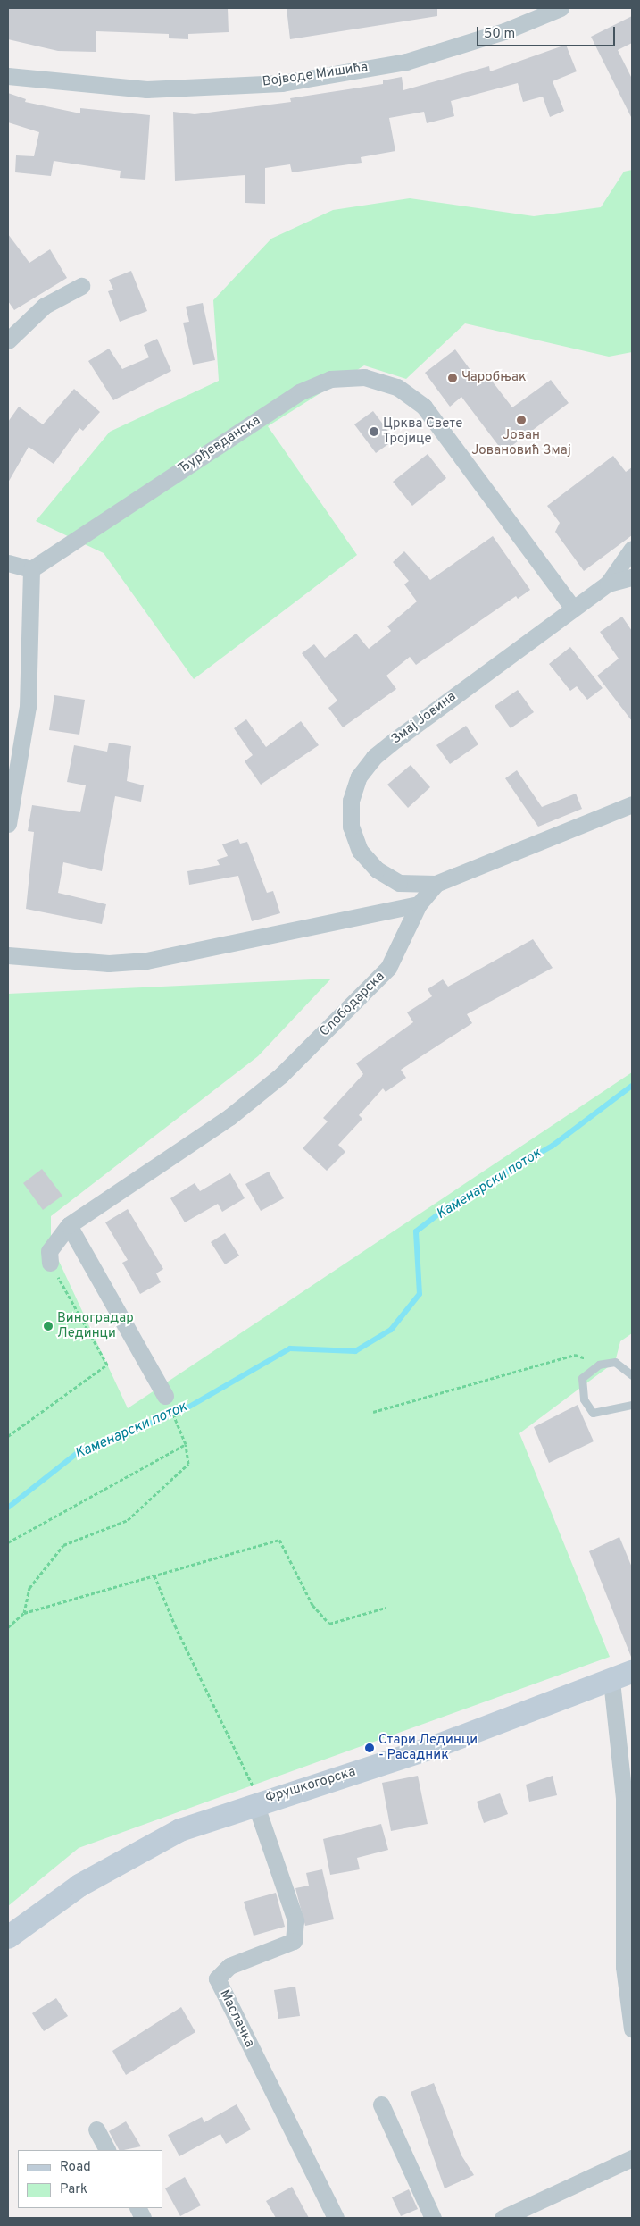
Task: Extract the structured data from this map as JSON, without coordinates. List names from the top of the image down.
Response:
{
  "streets": {
    "street": [
      "Војводе Мишића",
      "Ђурђевданска",
      "Змај Јовина",
      "Слободарска",
      "Фрушкогорска",
      "Маслачка"
    ]
  },
  "crossings": [
    ["Ђурђевданска", "Змај Јовина"],
    ["Змај Јовина", "Слободарска"],
    ["Фрушкогорска", "Маслачка"]
  ],
  "water": ["Каменарски поток"],
  "places": [
    "Чаробњак",
    "Јован Јовановић Змај",
    "Црква Свете Тројице",
    "Виноградар Лединци",
    "Стари Лединци - Расадник"
  ],
  "legend": ["Road", "Park"],
  "scale_bar": "50 m"
}
